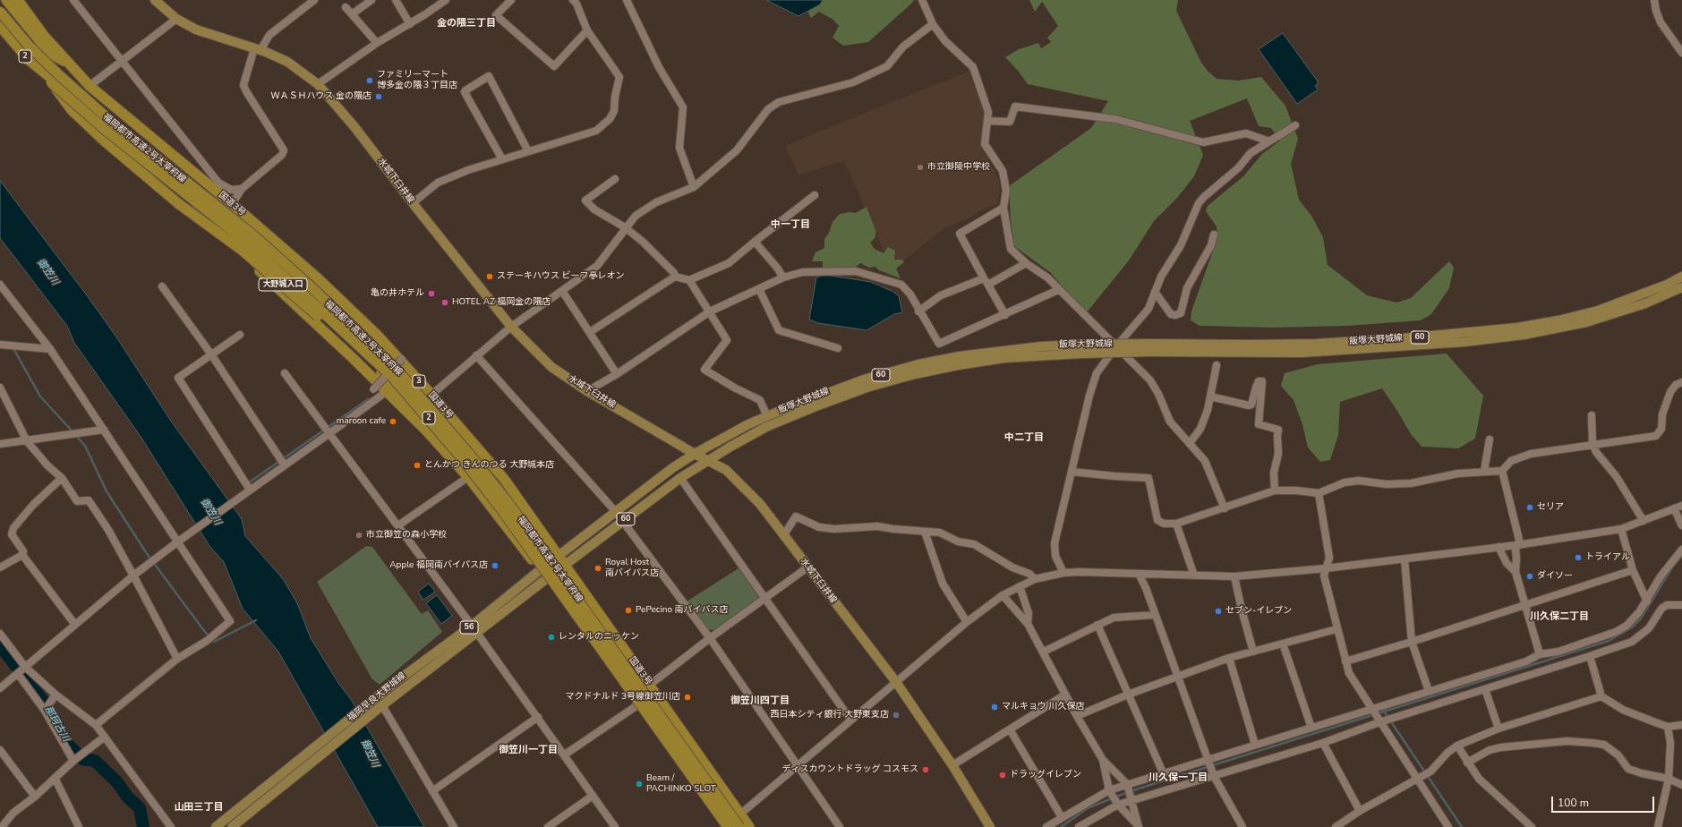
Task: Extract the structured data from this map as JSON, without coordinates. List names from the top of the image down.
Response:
{
  "streets": {
    "highway": [
      "2",
      "福岡都市高速2号太宰府線",
      "国道3号",
      "大野城入口",
      "3"
    ],
    "main road": [
      "水城下臼井線",
      "60",
      "飯塚大野城線",
      "56",
      "福岡早良大野城線"
    ]
  },
  "crossings": [
    ["福岡都市高速2号太宰府線", "大野城入口"],
    ["水城下臼井線", "飯塚大野城線"],
    ["国道3号", "飯塚大野城線"],
    ["飯塚大野城線", "福岡早良大野城線"]
  ],
  "districts": [
    "金の隈三丁目",
    "中一丁目",
    "中二丁目",
    "川久保二丁目",
    "御笠川四丁目",
    "御笠川一丁目",
    "川久保一丁目",
    "山田三丁目"
  ],
  "water": ["御笠川", "那珂古川"],
  "places": [
    "ファミリーマート 博多金の隈３丁目店",
    "ＷＡＳＨハウス 金の隈店",
    "市立御陵中学校",
    "ステーキハウス ビーフ亭レオン",
    "亀の井ホテル",
    "HOTEL AZ 福岡金の隈店",
    "maroon cafe",
    "とんかつ きんのつる 大野城本店",
    "セリア",
    "市立御笠の森小学校",
    "トライアル",
    "Apple 福岡南バイパス店",
    "Royal Host 南バイパス店",
    "ダイソー",
    "PePecino 南バイパス店",
    "セブン-イレブン",
    "レンタルのニッケン",
    "マクドナルド 3号線御笠川店",
    "マルキョウ 川久保店",
    "西日本シティ銀行 大野東支店",
    "ディスカウントドラッグ コスモス",
    "ドラッグイレブン",
    "Beam / PACHINKO SLOT"
  ],
  "scale_bar": "100 m"
}
